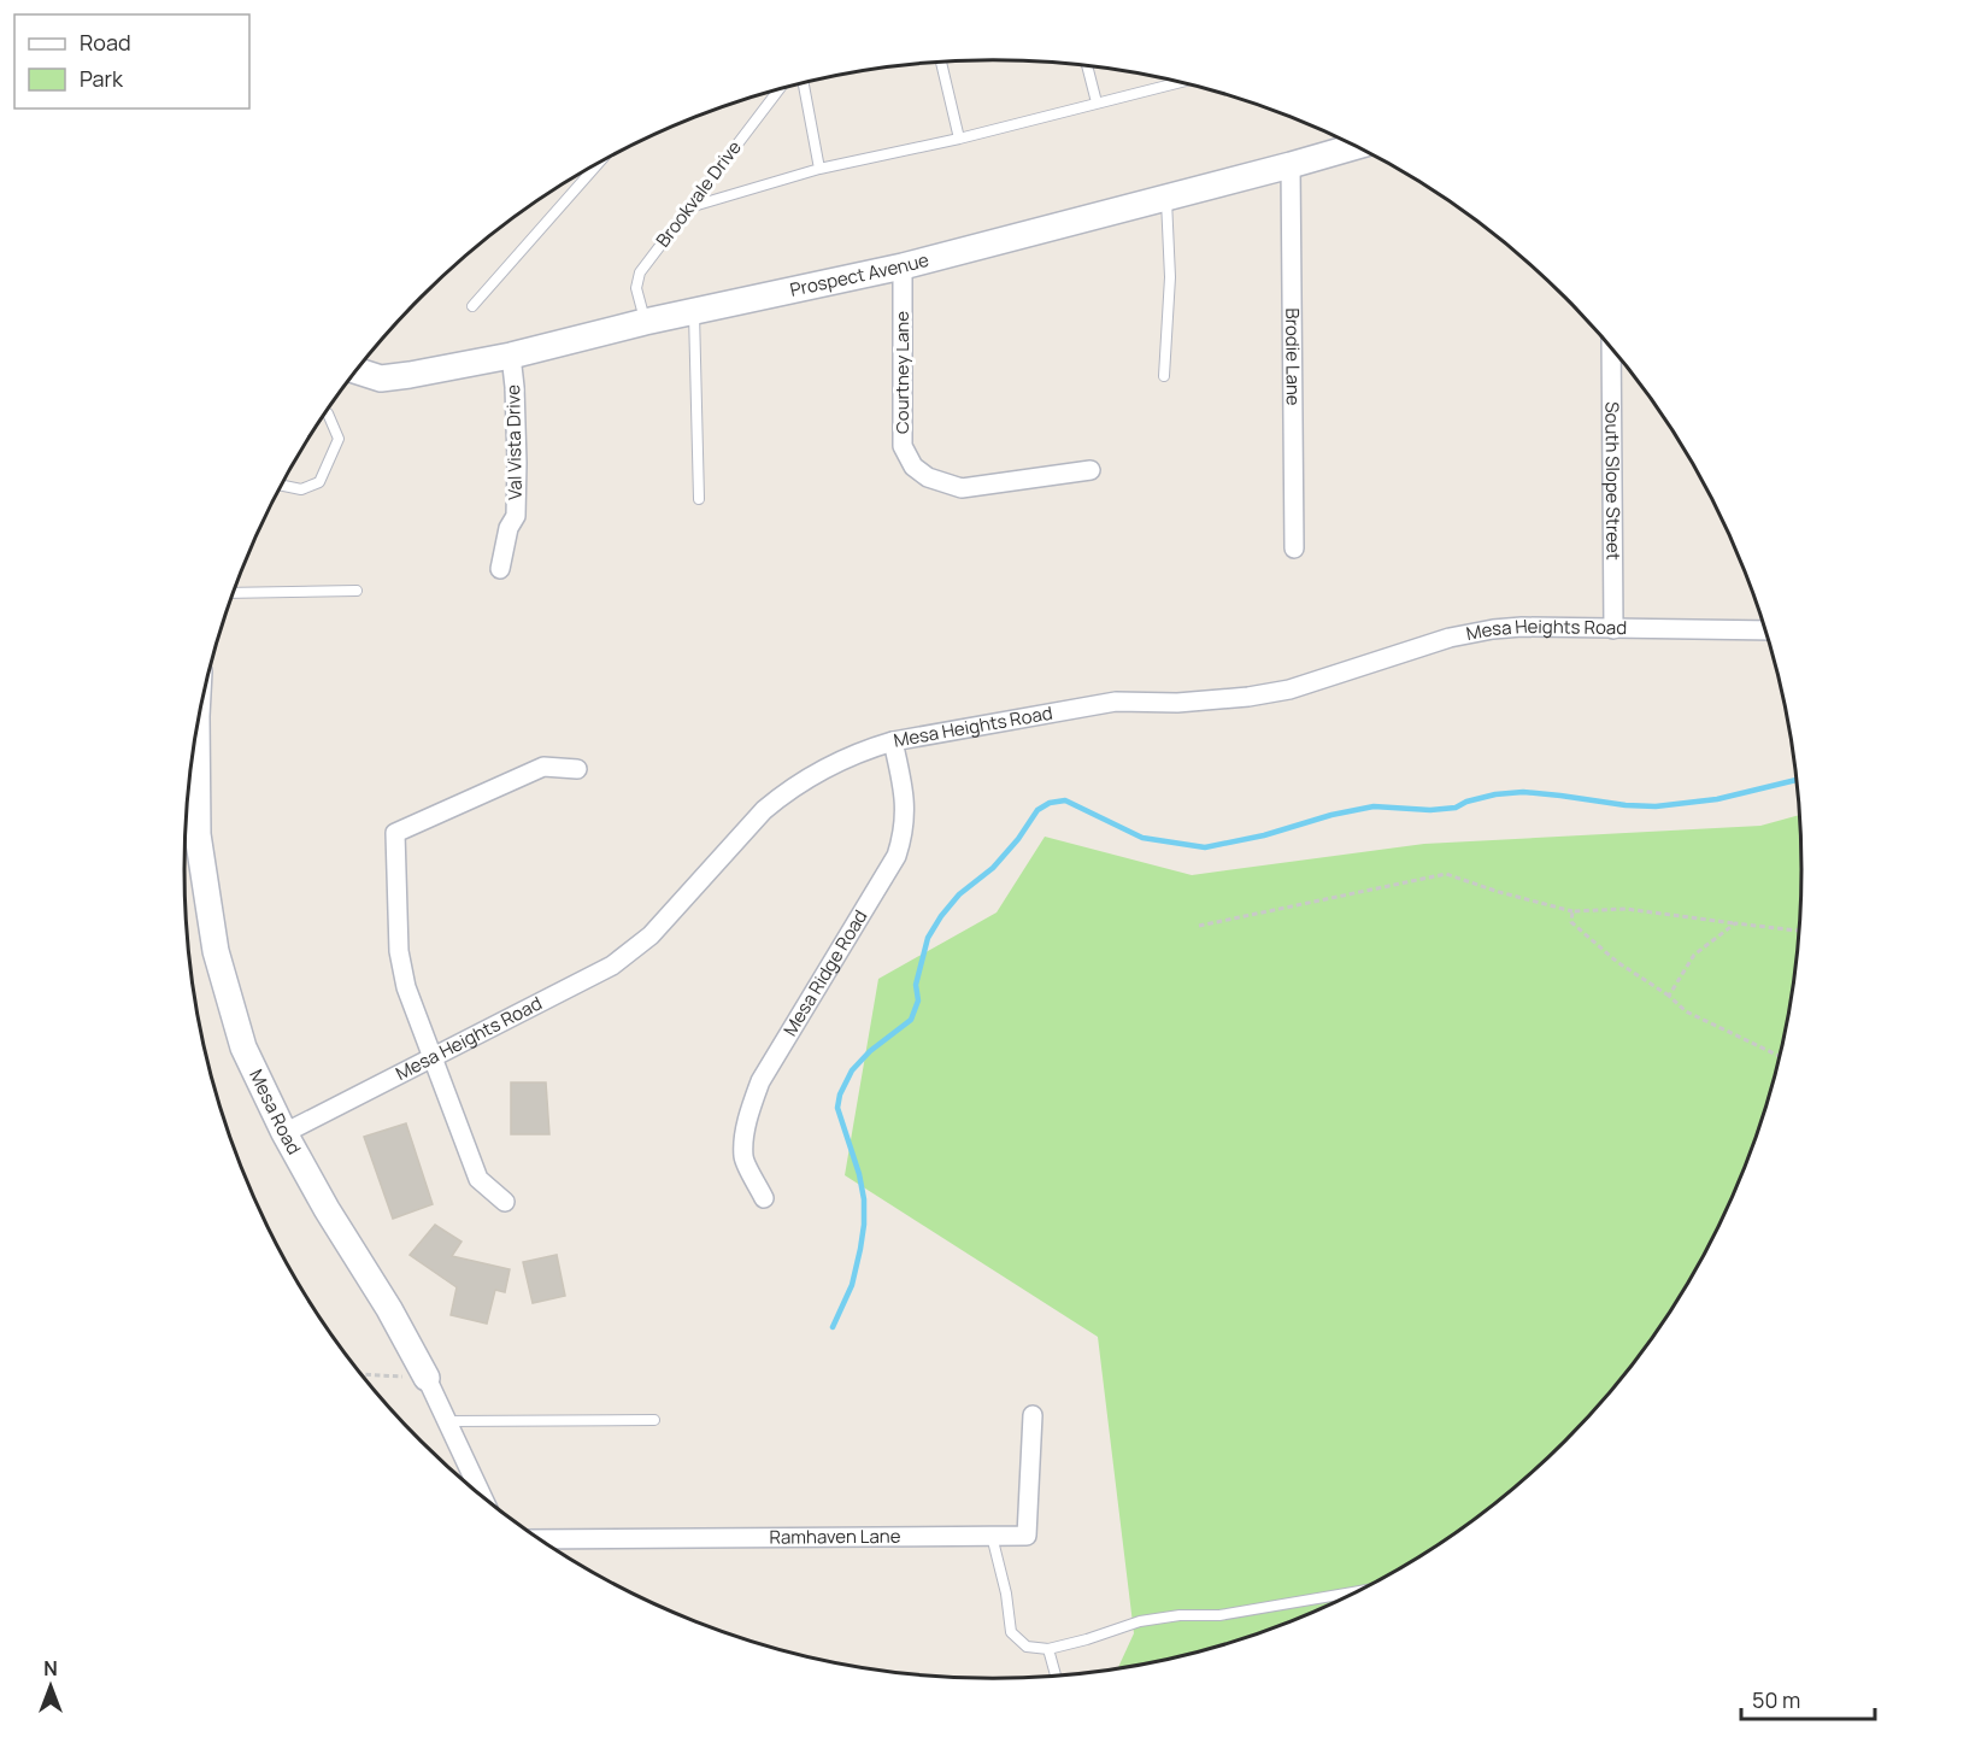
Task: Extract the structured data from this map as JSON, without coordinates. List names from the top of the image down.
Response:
{
  "streets": {
    "street": [
      "Prospect Avenue",
      "Brodie Lane",
      "Courtney Lane",
      "Val Vista Drive",
      "South Slope Street",
      "Mesa Heights Road",
      "Mesa Ridge Road",
      "Mesa Road",
      "Ramhaven Lane"
    ],
    "lane": ["Brookvale Drive"]
  },
  "crossings": [
    ["Brookvale Drive", "Prospect Avenue"],
    ["Prospect Avenue", "Brodie Lane"],
    ["Prospect Avenue", "Courtney Lane"],
    ["Prospect Avenue", "Val Vista Drive"],
    ["South Slope Street", "Mesa Heights Road"],
    ["Mesa Heights Road", "Mesa Ridge Road"],
    ["Mesa Heights Road", "Mesa Road"]
  ],
  "legend": ["Road", "Park"],
  "scale_bar": "50 m",
  "north": "top"
}
